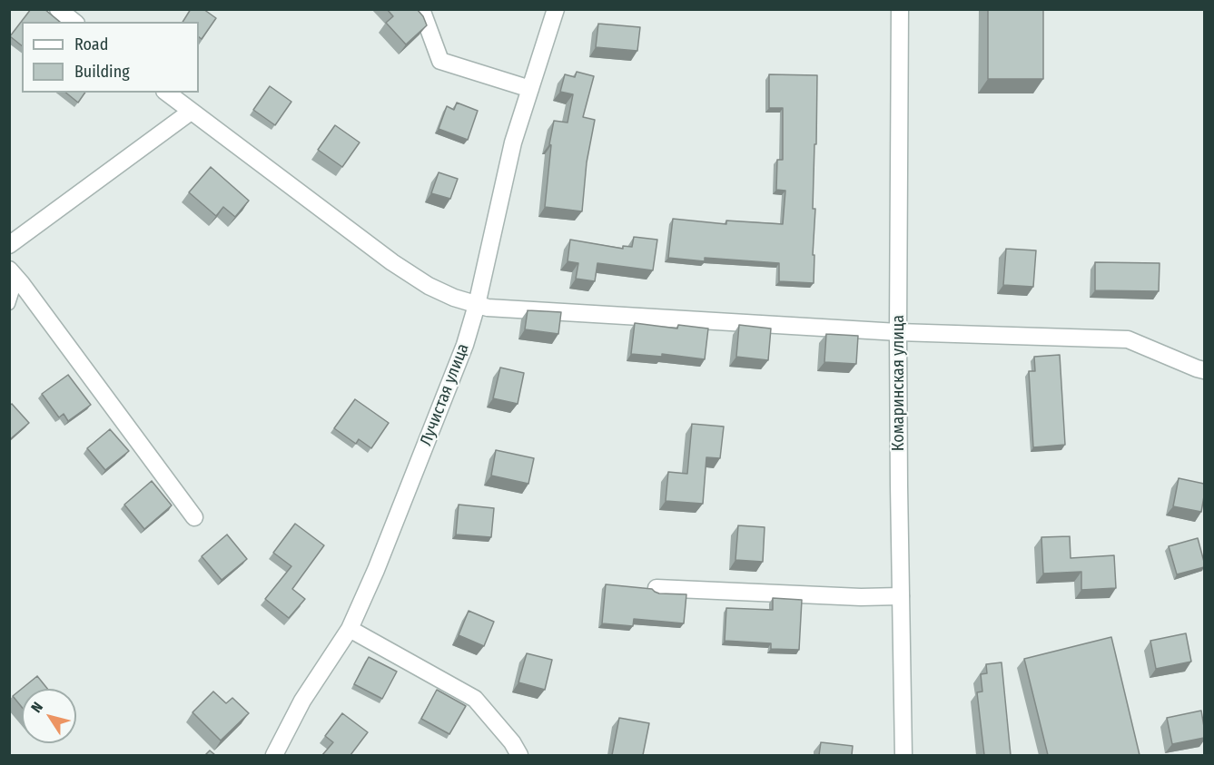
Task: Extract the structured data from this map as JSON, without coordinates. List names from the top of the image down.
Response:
{
  "streets": {
    "street": ["Комаринская улица", "Лучистая улица"]
  },
  "legend": ["Road", "Building"],
  "north": "top left"
}
